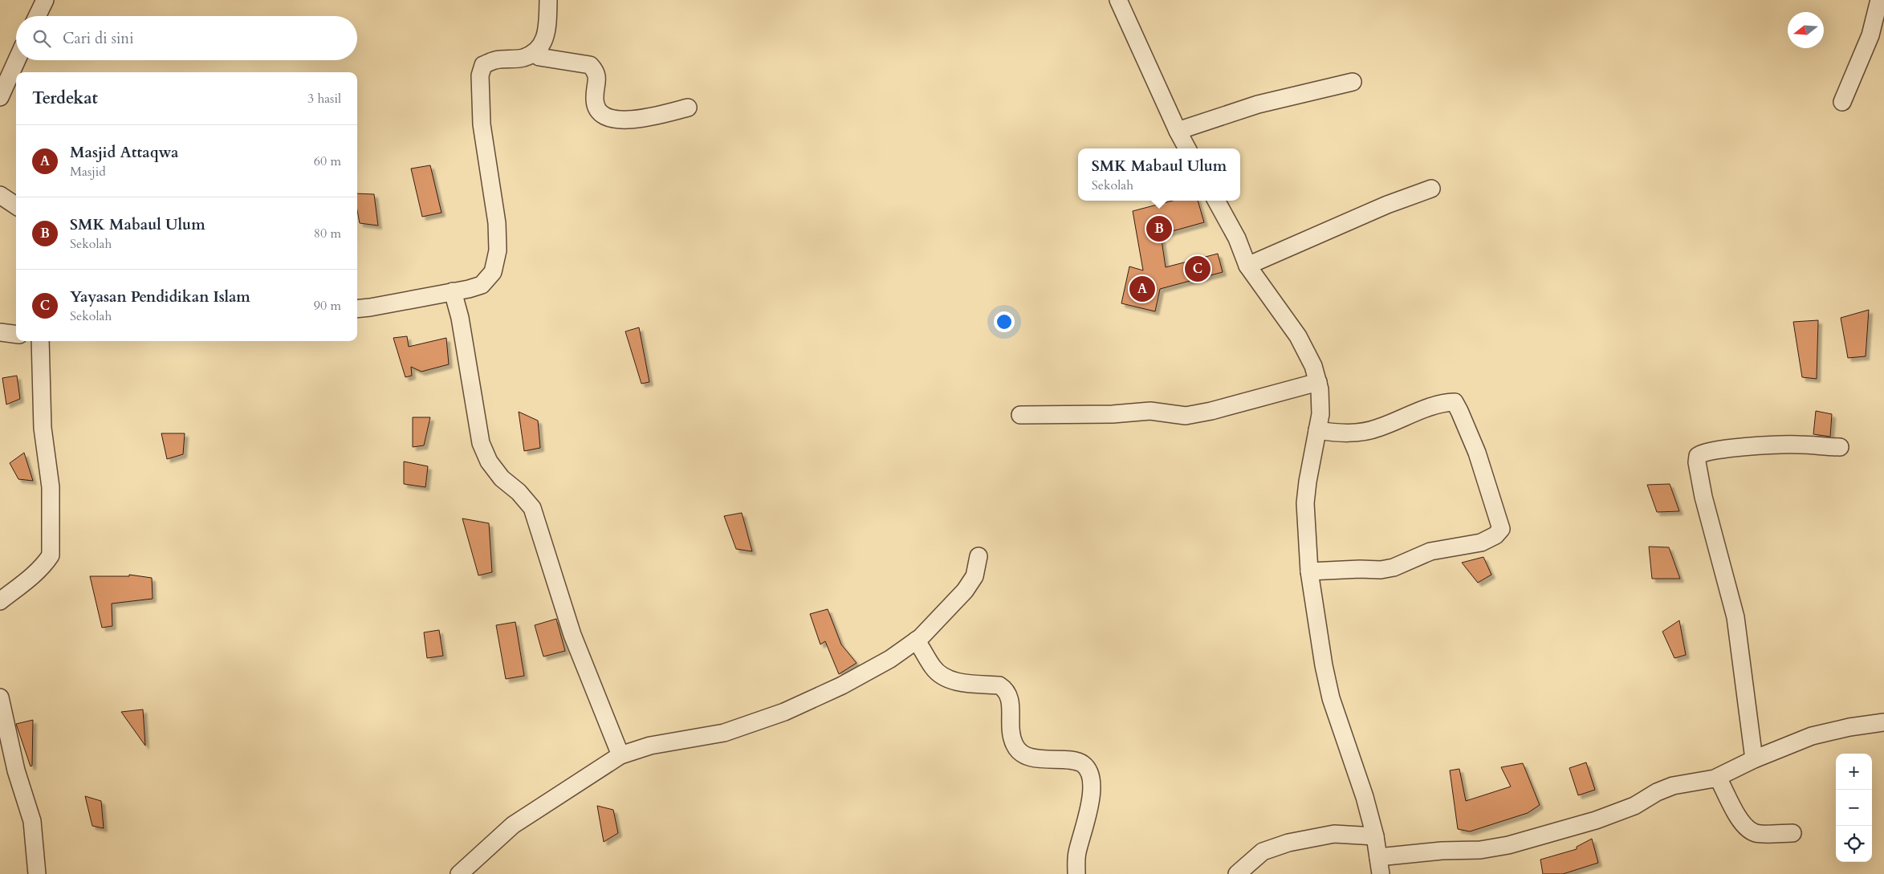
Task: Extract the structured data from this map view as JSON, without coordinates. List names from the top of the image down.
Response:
{
  "north": "left",
  "page": {
    "search": "Cari di sini",
    "heading": ["Terdekat", "3 hasil"],
    "list": [
      {
        "mark": "A",
        "name": "Masjid Attaqwa",
        "note": "Masjid",
        "value": "60 m"
      },
      {
        "mark": "B",
        "name": "SMK Mabaul Ulum",
        "note": "Sekolah",
        "value": "80 m"
      },
      {
        "mark": "C",
        "name": "Yayasan Pendidikan Islam",
        "note": "Sekolah",
        "value": "90 m"
      }
    ],
    "popup": ["SMK Mabaul Ulum", "Sekolah"],
    "pins": ["B", "C", "A"],
    "map_buttons": ["+", "−"]
  }
}
